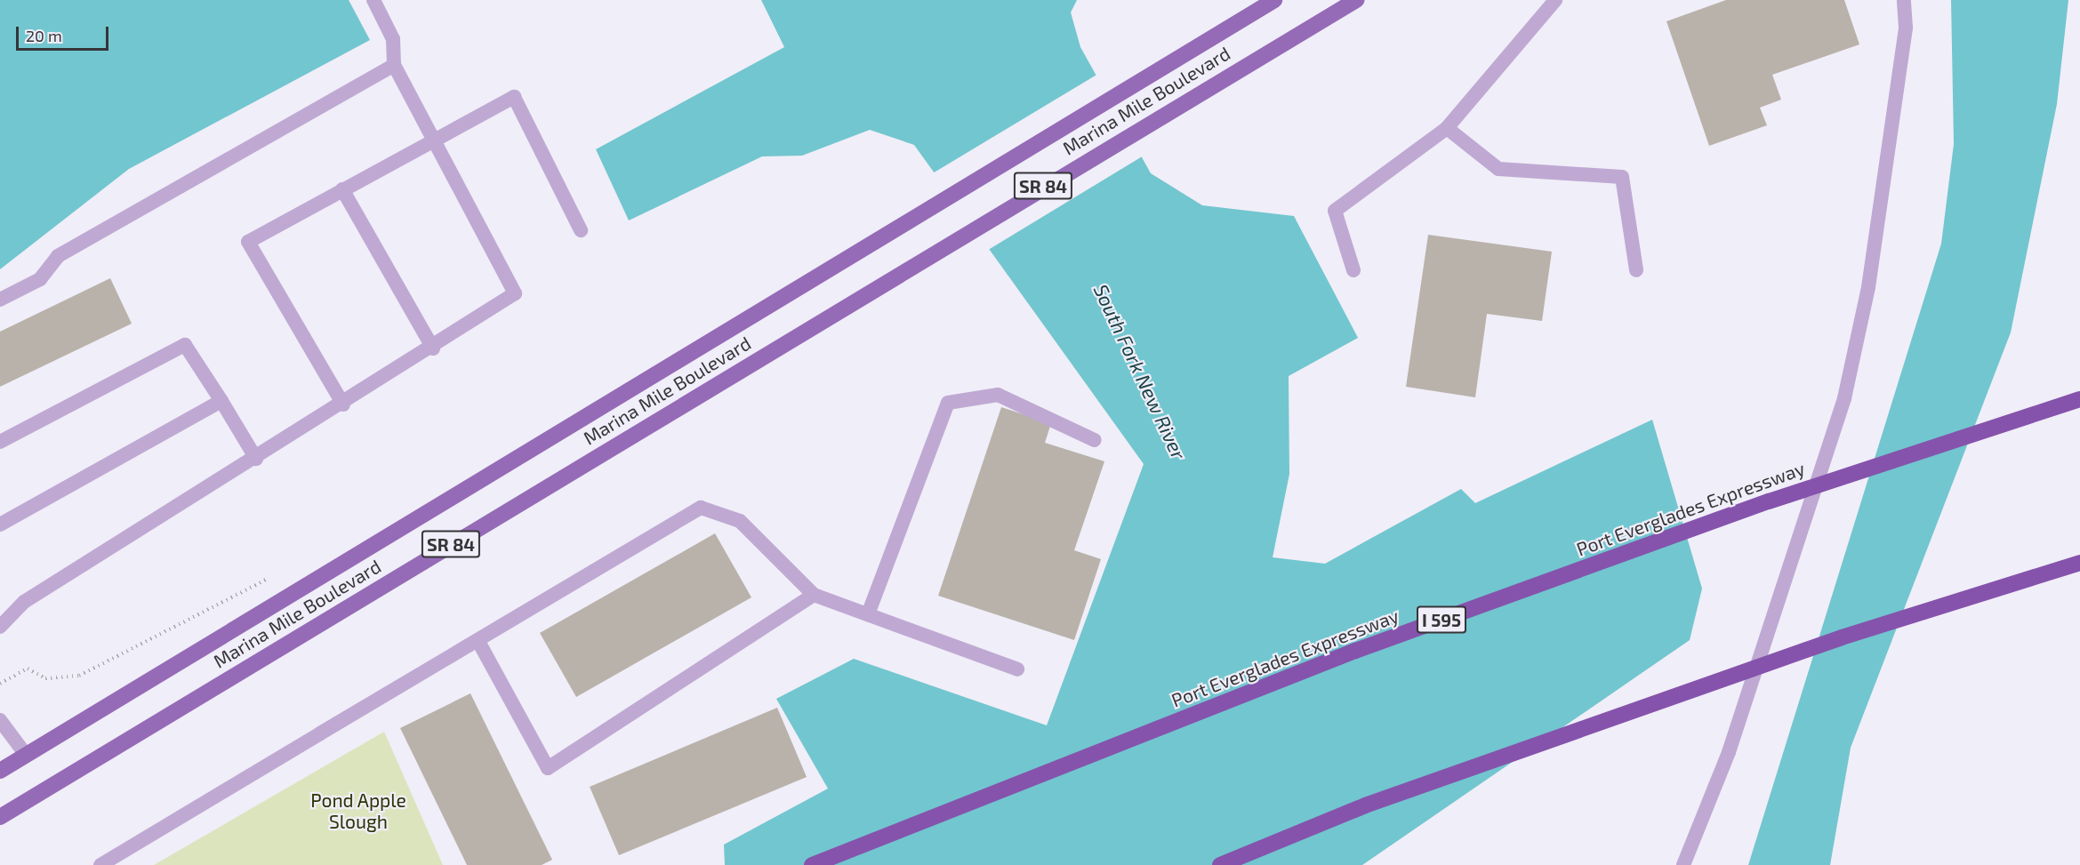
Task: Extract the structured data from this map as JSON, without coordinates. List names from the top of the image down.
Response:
{
  "streets": {
    "highway": ["Port Everglades Expressway", "I 595"],
    "main road": ["Marina Mile Boulevard", "SR 84"]
  },
  "water": ["South Fork New River"],
  "parks": ["Pond Apple Slough"],
  "scale_bar": "20 m"
}
